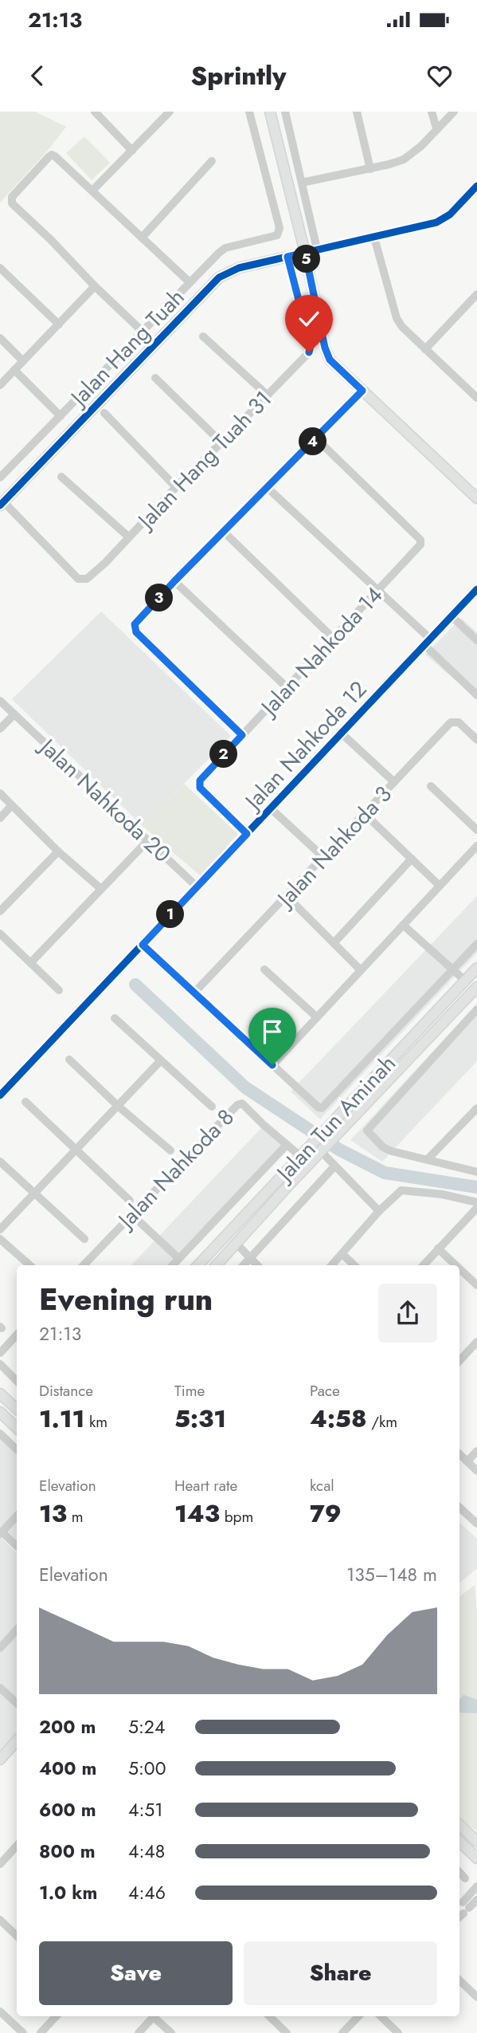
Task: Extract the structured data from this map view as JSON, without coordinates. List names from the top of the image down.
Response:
{
  "streets": {
    "main road": ["Jalan Hang Tuah", "Jalan Tun Aminah"],
    "street": [
      "Jalan Hang Tuah 31",
      "Jalan Nahkoda 14",
      "Jalan Nahkoda 12",
      "Jalan Nahkoda 20",
      "Jalan Nahkoda 3",
      "Jalan Nahkoda 8"
    ]
  },
  "crossings": [
    ["Jalan Hang Tuah", "Jalan Hang Tuah 31"],
    ["Jalan Nahkoda 14", "Jalan Nahkoda 12"],
    ["Jalan Nahkoda 12", "Jalan Nahkoda 20"],
    ["Jalan Tun Aminah", "Jalan Nahkoda 8"]
  ],
  "page": {
    "status": "21:13",
    "header": "Sprintly",
    "pins": [
      "5",
      "4",
      "3",
      "2",
      "1"
    ],
    "heading": ["Evening run", "21:13"],
    "stats": [
      ["Distance", "1.11 km"],
      ["Time", "5:31"],
      ["Pace", "4:58 /km"],
      ["Elevation", "13 m"],
      ["Heart rate", "143 bpm"],
      ["kcal", "79"]
    ],
    "chart": ["Elevation", "135–148 m"],
    "list": [
      {
        "name": "200 m",
        "note": "5:24"
      },
      {
        "name": "400 m",
        "note": "5:00"
      },
      {
        "name": "600 m",
        "note": "4:51"
      },
      {
        "name": "800 m",
        "note": "4:48"
      },
      {
        "name": "1.0 km",
        "note": "4:46"
      }
    ],
    "buttons": ["Save", "Share"]
  }
}
